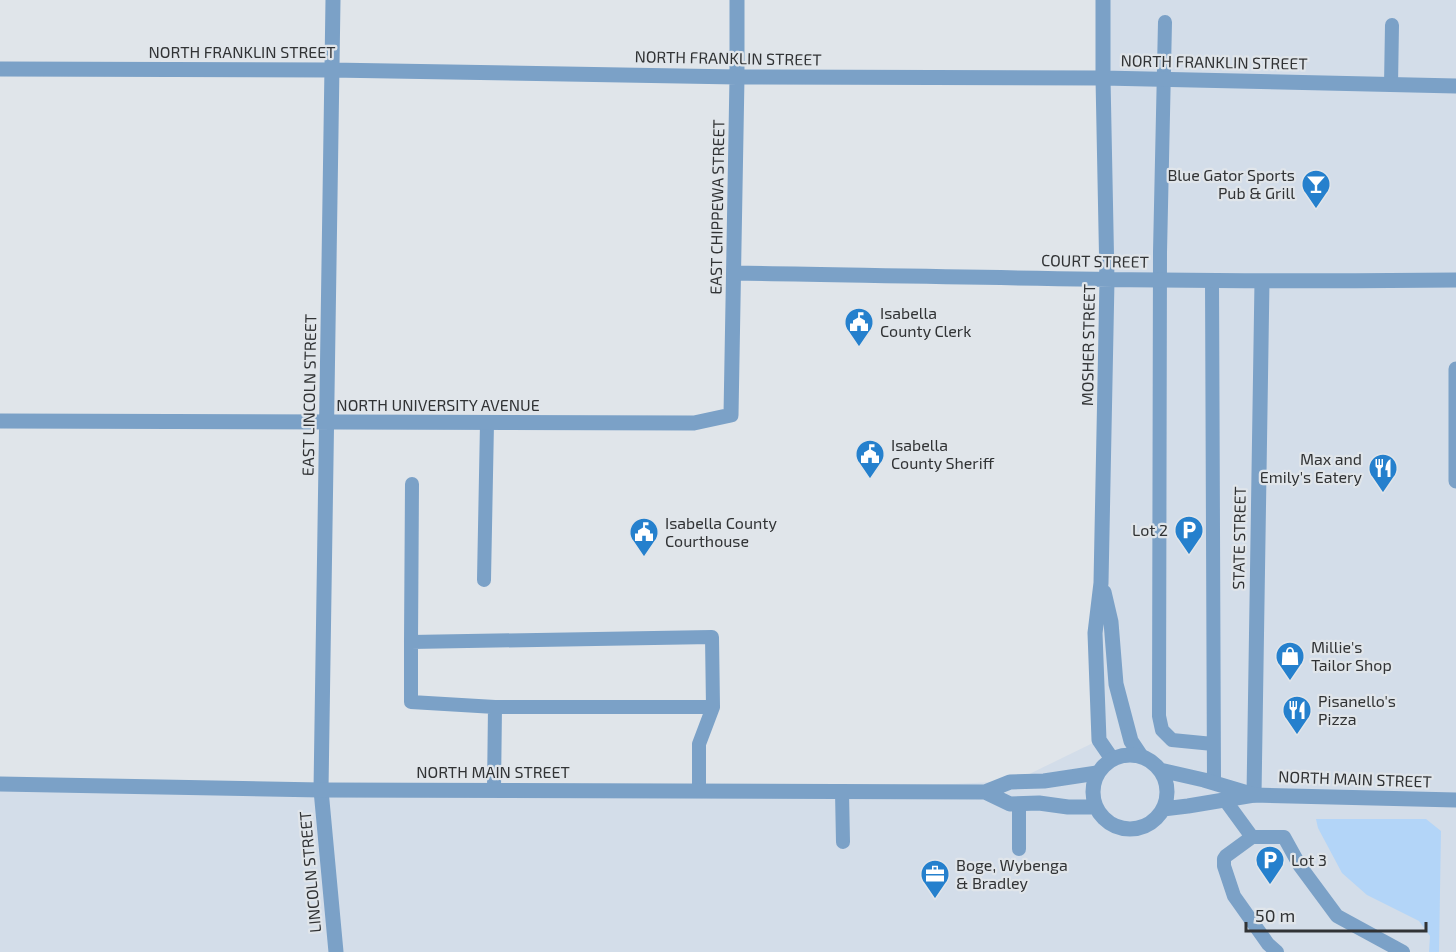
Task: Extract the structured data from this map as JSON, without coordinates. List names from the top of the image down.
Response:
{
  "streets": {
    "street": [
      "NORTH FRANKLIN STREET",
      "EAST CHIPPEWA STREET",
      "COURT STREET",
      "MOSHER STREET",
      "EAST LINCOLN STREET",
      "NORTH UNIVERSITY AVENUE",
      "STATE STREET",
      "NORTH MAIN STREET",
      "LINCOLN STREET"
    ]
  },
  "crossings": [
    ["NORTH FRANKLIN STREET", "EAST CHIPPEWA STREET"],
    ["NORTH FRANKLIN STREET", "MOSHER STREET"],
    ["NORTH FRANKLIN STREET", "EAST LINCOLN STREET"],
    ["EAST CHIPPEWA STREET", "COURT STREET"],
    ["EAST CHIPPEWA STREET", "NORTH UNIVERSITY AVENUE"],
    ["COURT STREET", "MOSHER STREET"],
    ["COURT STREET", "STATE STREET"],
    ["MOSHER STREET", "NORTH MAIN STREET"],
    ["EAST LINCOLN STREET", "NORTH UNIVERSITY AVENUE"],
    ["EAST LINCOLN STREET", "NORTH MAIN STREET"],
    ["EAST LINCOLN STREET", "LINCOLN STREET"],
    ["STATE STREET", "NORTH MAIN STREET"],
    ["NORTH MAIN STREET", "LINCOLN STREET"]
  ],
  "places": {
    "bar": ["Blue Gator Sports Pub & Grill"],
    "public building": ["Isabella County Clerk", "Isabella County Sheriff", "Isabella County Courthouse"],
    "restaurant": ["Max and Emily's Eatery", "Pisanello's Pizza"],
    "parking": ["Lot 2", "Lot 3"],
    "shop": ["Millie's Tailor Shop"],
    "office": ["Boge, Wybenga & Bradley"]
  },
  "scale_bar": "50 m"
}
